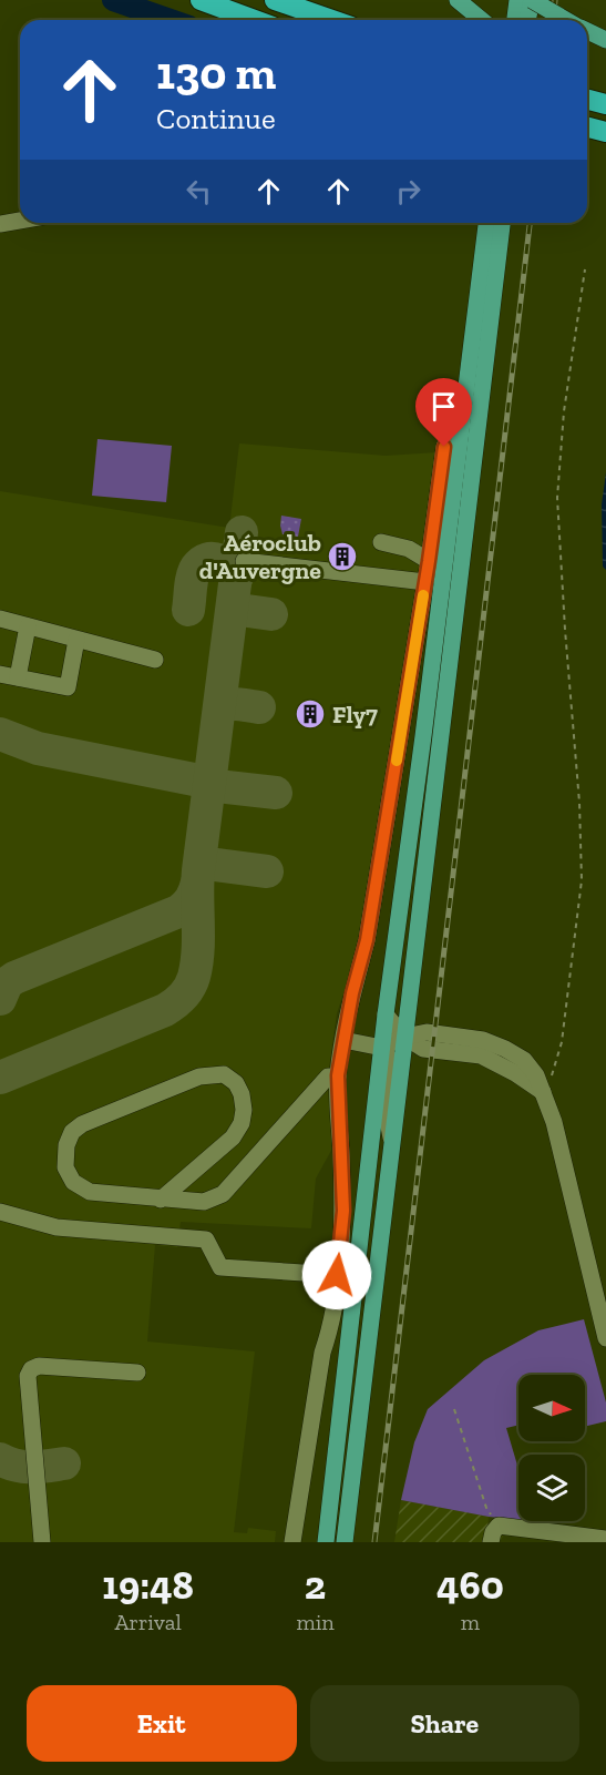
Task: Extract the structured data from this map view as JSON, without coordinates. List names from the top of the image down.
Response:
{
  "places": {
    "building": ["Aéroclub d'Auvergne", "Fly7"]
  },
  "north": "right",
  "page": {
    "turn": ["130 m", "Continue"],
    "eta": [
      "19:48",
      "Arrival",
      "2",
      "min",
      "460",
      "m"
    ],
    "buttons": ["Exit", "Share"]
  }
}
